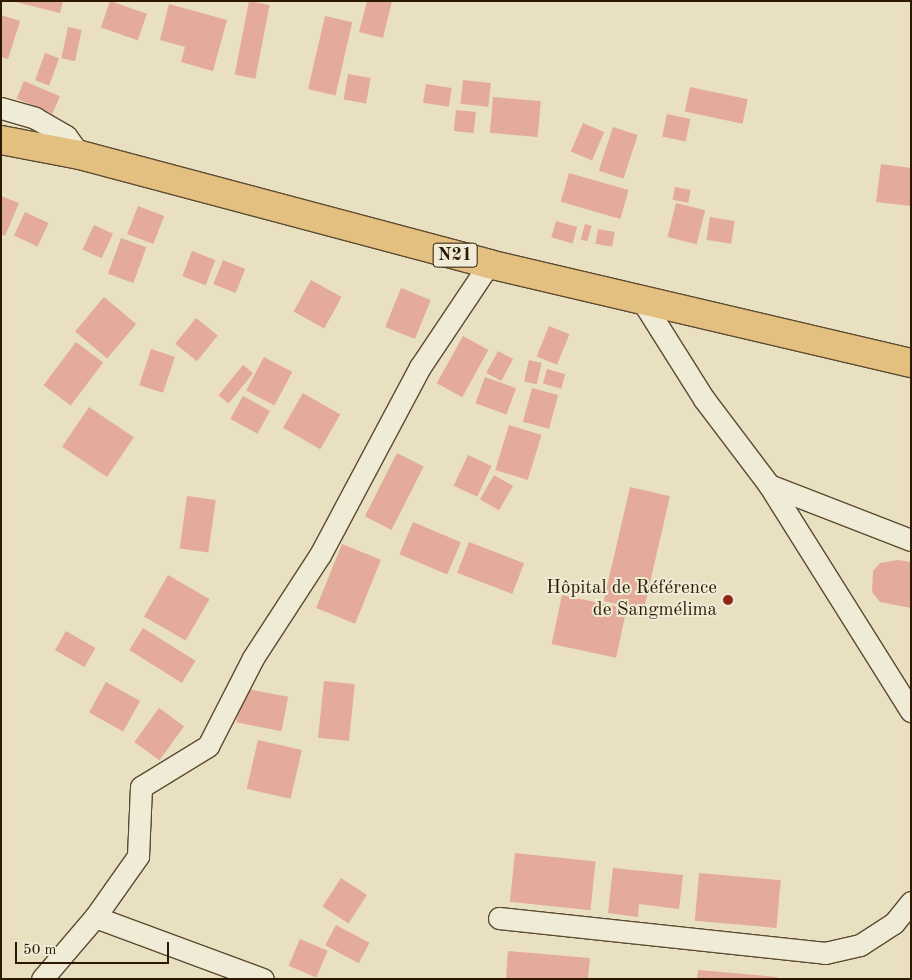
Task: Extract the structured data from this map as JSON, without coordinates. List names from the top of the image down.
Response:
{
  "streets": {
    "main road": ["N21"]
  },
  "places": ["Hôpital de Référence de Sangmélima"],
  "scale_bar": "50 m"
}
